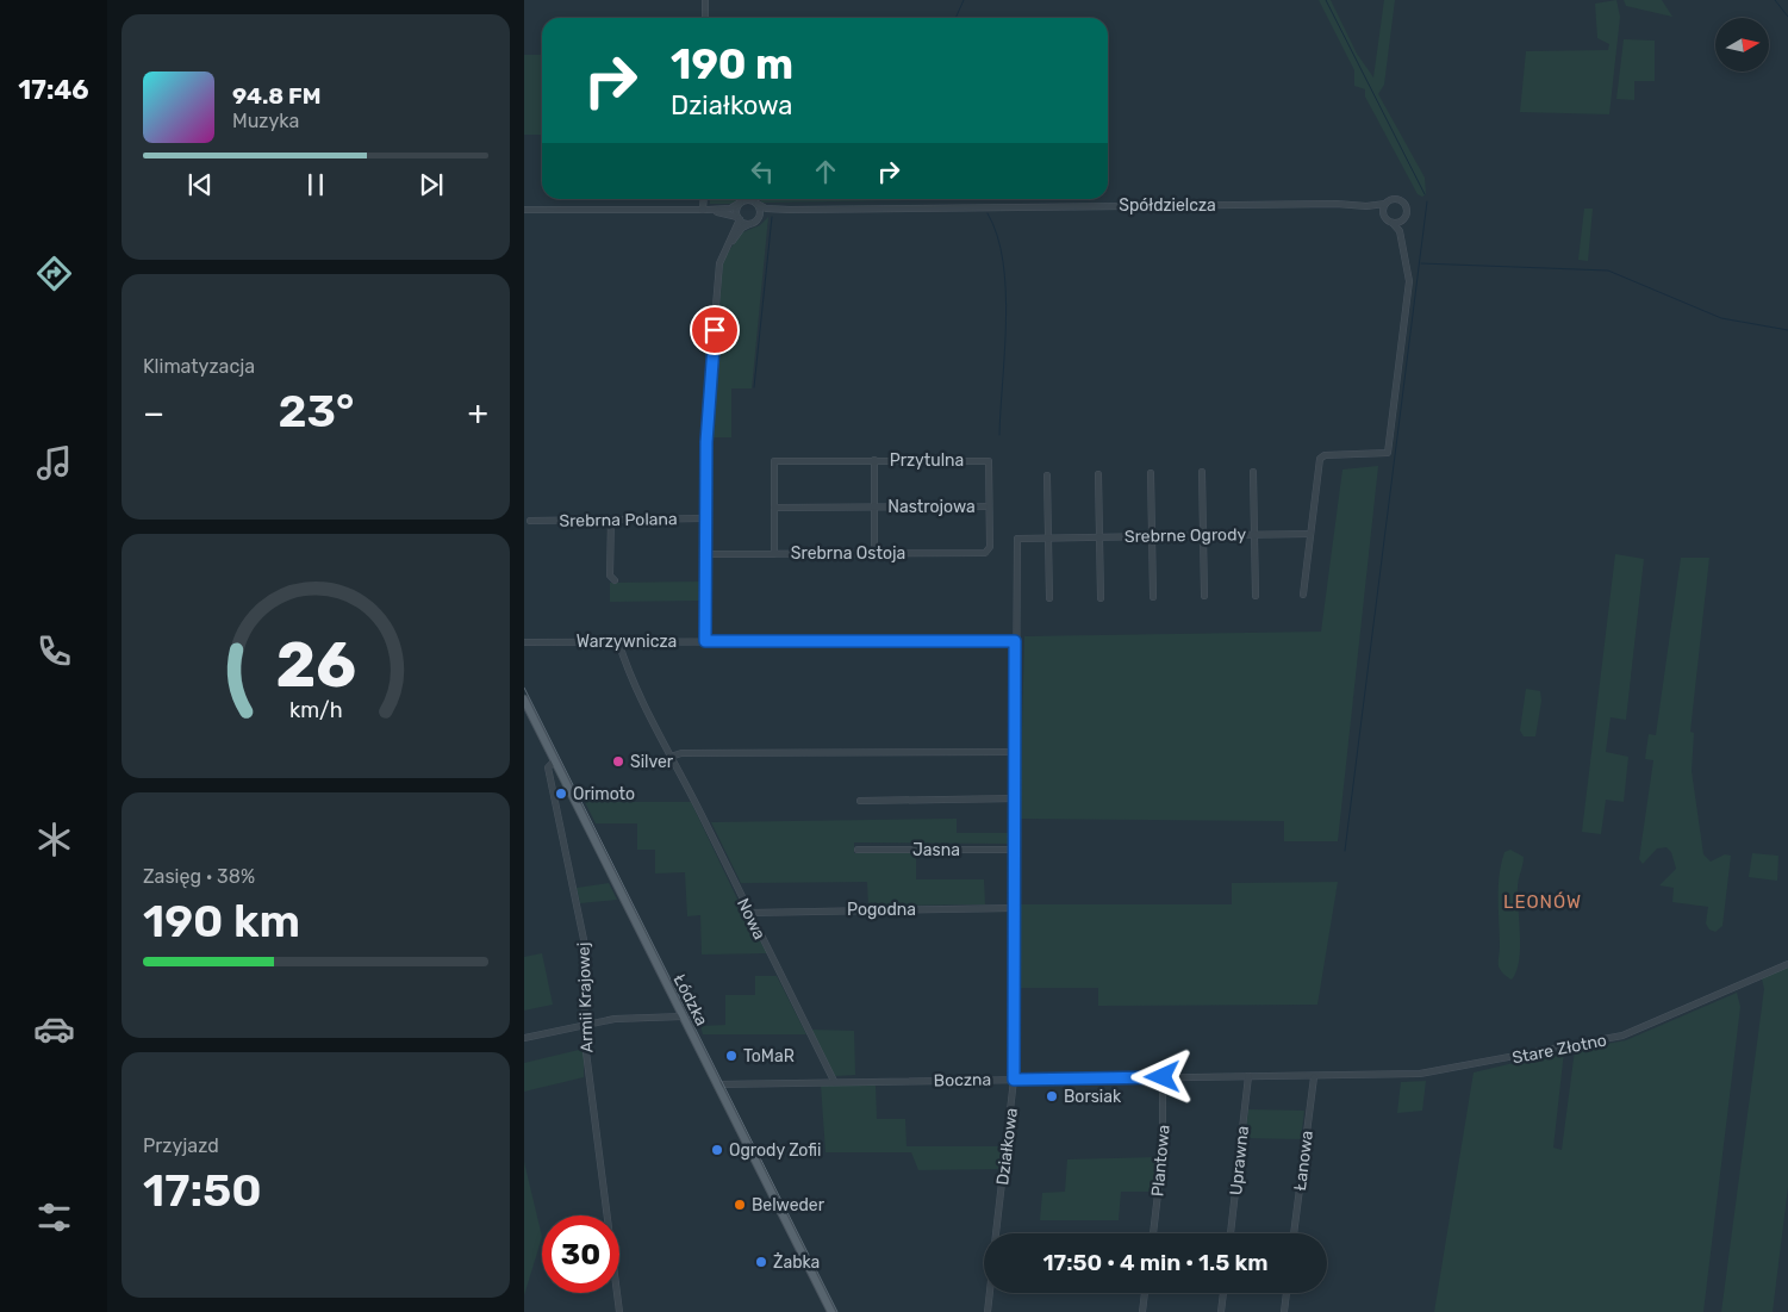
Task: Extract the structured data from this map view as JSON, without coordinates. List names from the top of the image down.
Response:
{
  "streets": {
    "main road": ["Łódzka"],
    "street": [
      "Spółdzielcza",
      "Przytulna",
      "Nastrojowa",
      "Srebrna Polana",
      "Srebrne Ogrody",
      "Srebrna Ostoja",
      "Warzywnicza",
      "Jasna",
      "Pogodna",
      "Nowa",
      "Armii Krajowej",
      "Stare Złotno",
      "Boczna",
      "Działkowa",
      "Plantowa",
      "Uprawna",
      "Łanowa"
    ]
  },
  "crossings": [
    ["Przytulna", "Nastrojowa"],
    ["Przytulna", "Srebrna Ostoja"],
    ["Nastrojowa", "Srebrna Ostoja"],
    ["Srebrne Ogrody", "Warzywnicza"],
    ["Srebrne Ogrody", "Działkowa"],
    ["Warzywnicza", "Nowa"],
    ["Warzywnicza", "Działkowa"],
    ["Jasna", "Działkowa"],
    ["Pogodna", "Nowa"],
    ["Pogodna", "Działkowa"],
    ["Nowa", "Boczna"],
    ["Armii Krajowej", "Łódzka"],
    ["Łódzka", "Boczna"],
    ["Stare Złotno", "Boczna"],
    ["Stare Złotno", "Łanowa"],
    ["Boczna", "Działkowa"],
    ["Boczna", "Plantowa"],
    ["Boczna", "Uprawna"],
    ["Boczna", "Łanowa"]
  ],
  "districts": ["LEONÓW"],
  "places": [
    "Silver",
    "Orimoto",
    "ToMaR",
    "Borsiak",
    "Ogrody Zofii",
    "Belweder",
    "Żabka"
  ],
  "north": "right",
  "page": {
    "tabs": "17:46",
    "turn": ["190 m", "Działkowa"],
    "song": ["94.8 FM", "Muzyka"],
    "tile": [
      "Klimatyzacja",
      ["Zasięg · 38%", "190 km"],
      ["Przyjazd", "17:50"]
    ],
    "heat": ["−", "23°", "+"],
    "limit": "30",
    "trip": "17:50 · 4 min · 1.5 km",
    "gauge": ["26", "km/h"]
  }
}
